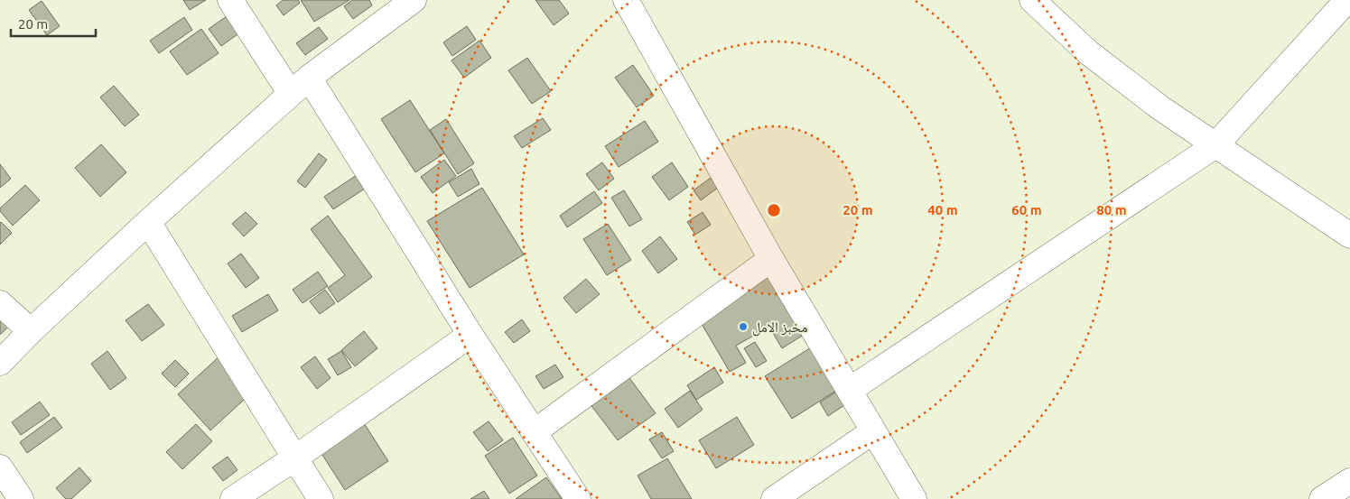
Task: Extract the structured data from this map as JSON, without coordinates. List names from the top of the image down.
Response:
{
  "places": ["مخبز الامل"],
  "scale_bar": "20 m",
  "rings": [
    "20 m",
    "40 m",
    "60 m",
    "80 m"
  ]
}
